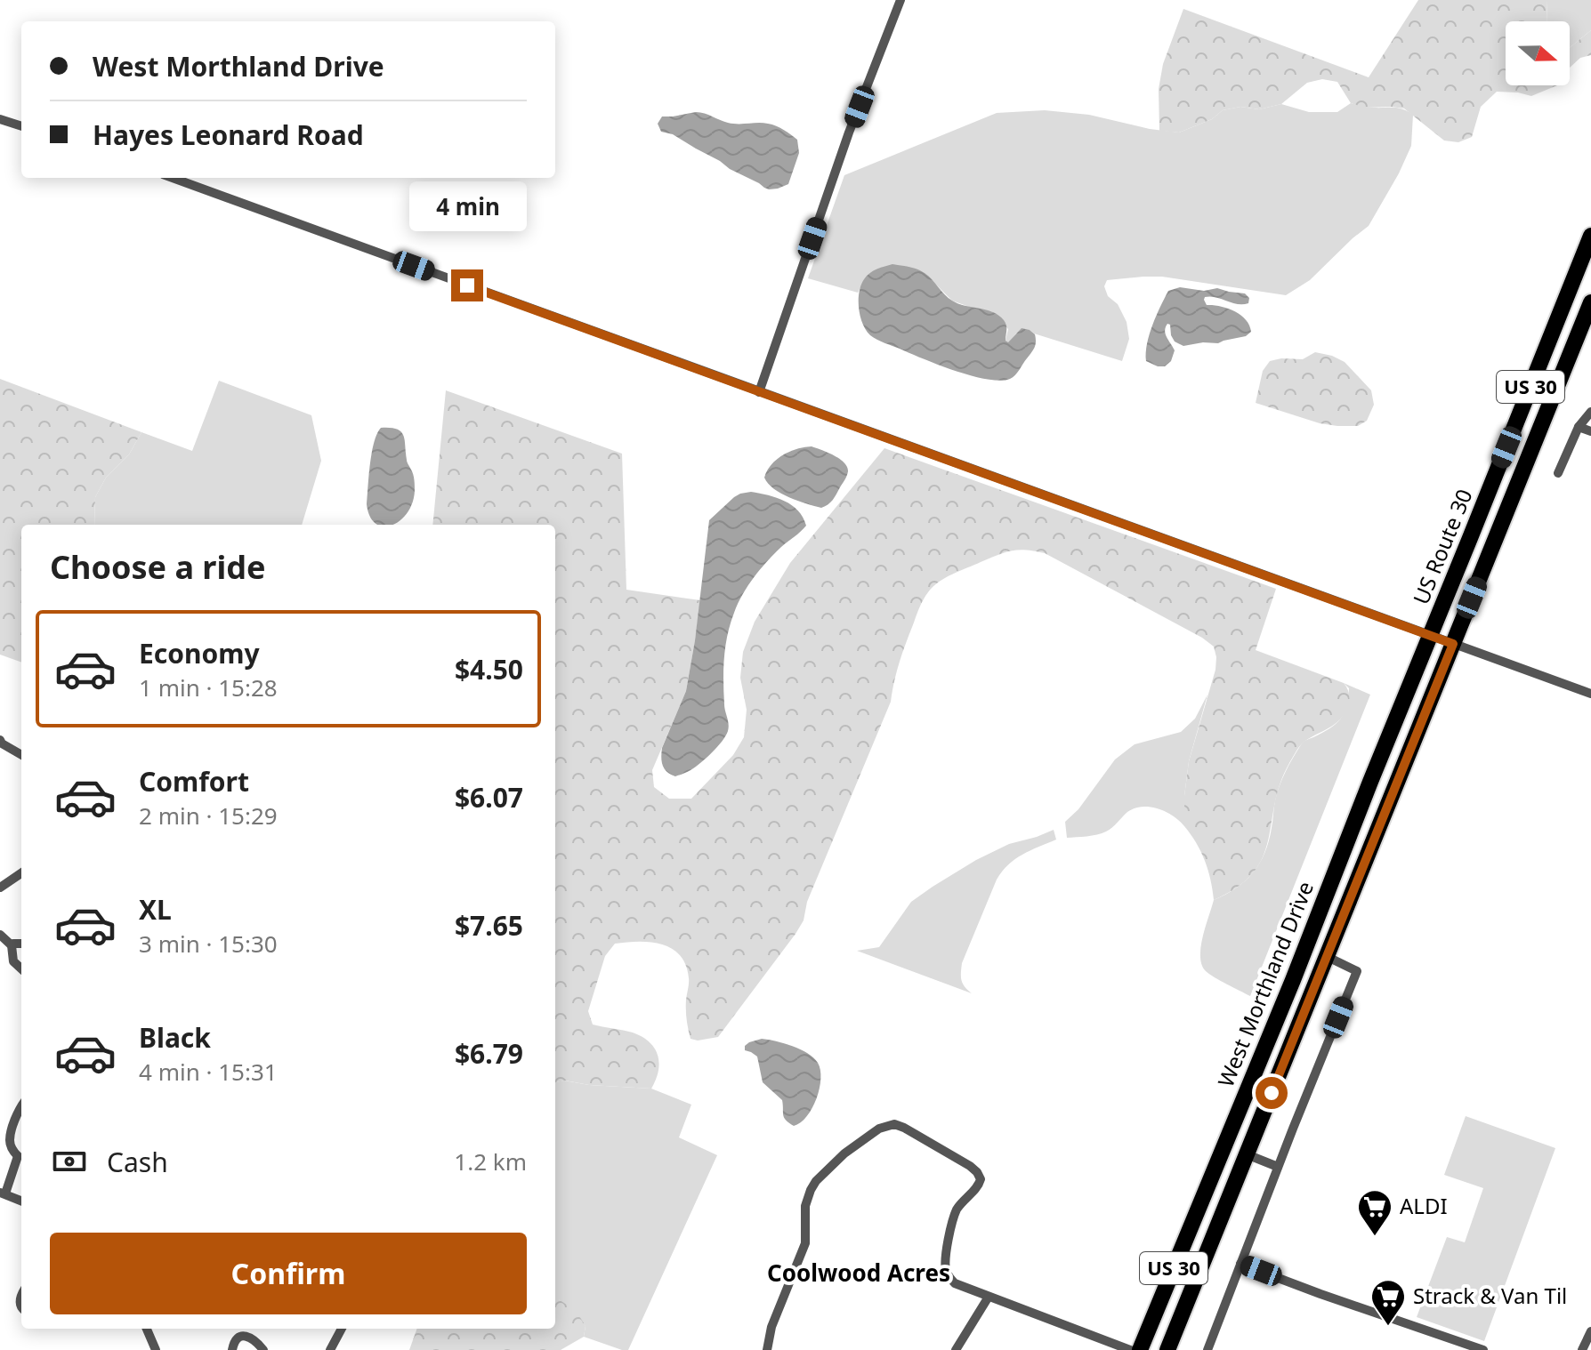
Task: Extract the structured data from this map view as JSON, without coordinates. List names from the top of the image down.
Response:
{
  "streets": {
    "highway": ["US 30", "US Route 30", "West Morthland Drive"]
  },
  "crossings": [
    ["US Route 30", "West Morthland Drive"]
  ],
  "districts": ["Coolwood Acres"],
  "places": {
    "supermarket": ["ALDI", "Strack & Van Til"]
  },
  "north": "right",
  "page": {
    "banner": ["West Morthland Drive", "Hayes Leonard Road"],
    "bubble": "4 min",
    "heading": "Choose a ride",
    "list": [
      {
        "name": "Economy",
        "note": "1 min · 15:28",
        "value": "$4.50"
      },
      {
        "name": "Comfort",
        "note": "2 min · 15:29",
        "value": "$6.07"
      },
      {
        "name": "XL",
        "note": "3 min · 15:30",
        "value": "$7.65"
      },
      {
        "name": "Black",
        "note": "4 min · 15:31",
        "value": "$6.79"
      }
    ],
    "pay": ["Cash", "1.2 km"],
    "buttons": "Confirm"
  }
}
